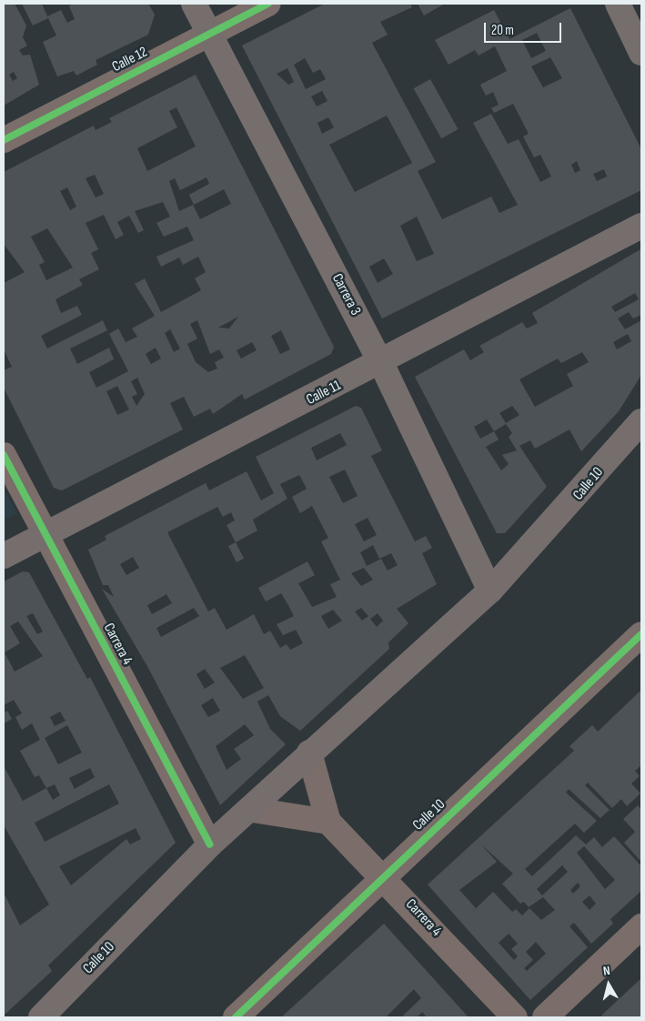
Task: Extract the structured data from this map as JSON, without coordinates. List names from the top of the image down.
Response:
{
  "streets": {
    "main road": ["Carrera 3", "Calle 11", "Calle 10"],
    "street": ["Calle 12", "Carrera 4"]
  },
  "crossings": [
    ["Calle 12", "Carrera 3"],
    ["Carrera 3", "Calle 11"],
    ["Carrera 3", "Calle 10"],
    ["Calle 11", "Carrera 4"],
    ["Calle 10", "Carrera 4"]
  ],
  "scale_bar": "20 m",
  "north": "top"
}
